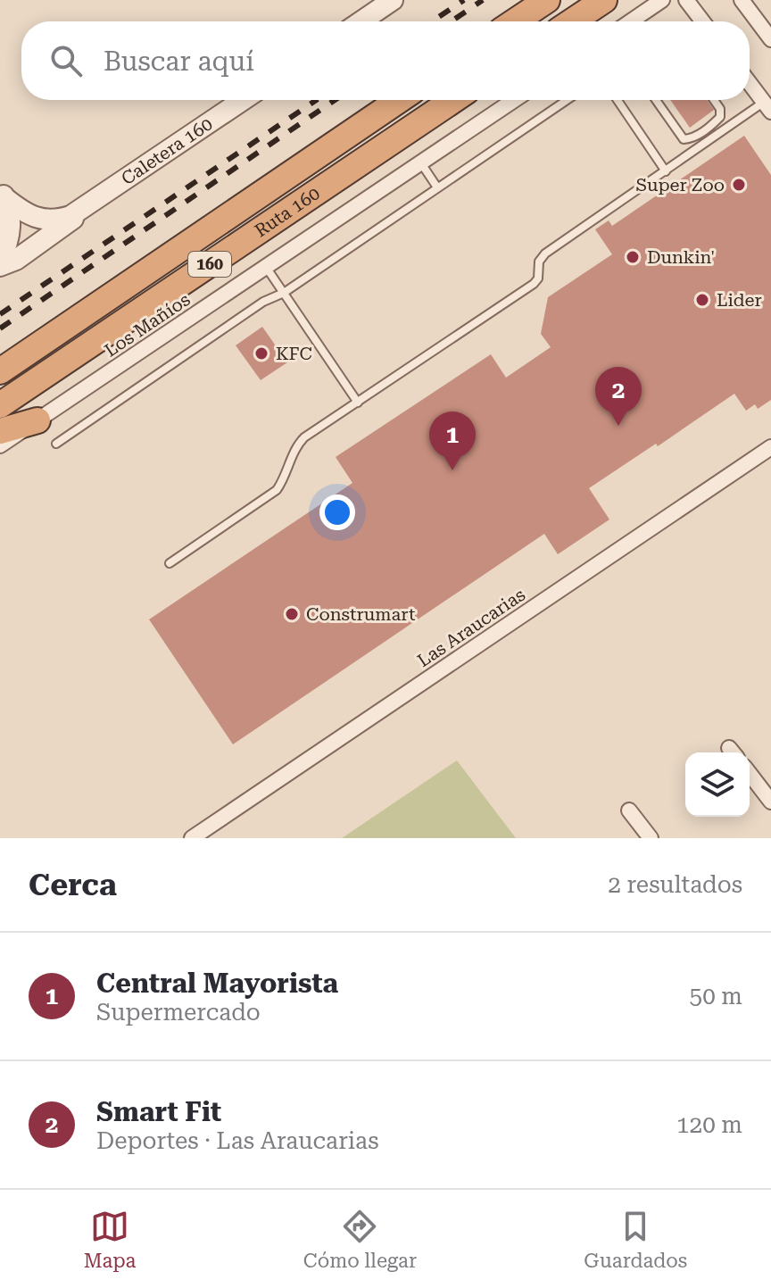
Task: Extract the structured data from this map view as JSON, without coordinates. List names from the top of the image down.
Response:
{
  "streets": {
    "highway": ["Ruta 160", "160"],
    "street": ["Caletera 160", "Los Mañíos", "Las Araucarias"]
  },
  "places": [
    "Super Zoo",
    "Dunkin'",
    "Lider",
    "KFC",
    "Construmart"
  ],
  "page": {
    "search": "Buscar aquí",
    "pins": ["2", "1"],
    "heading": ["Cerca", "2 resultados"],
    "list": [
      {
        "mark": "1",
        "name": "Central Mayorista",
        "note": "Supermercado",
        "value": "50 m"
      },
      {
        "mark": "2",
        "name": "Smart Fit",
        "note": "Deportes · Las Araucarias",
        "value": "120 m"
      }
    ],
    "nav": ["Mapa", "Cómo llegar", "Guardados"]
  }
}
